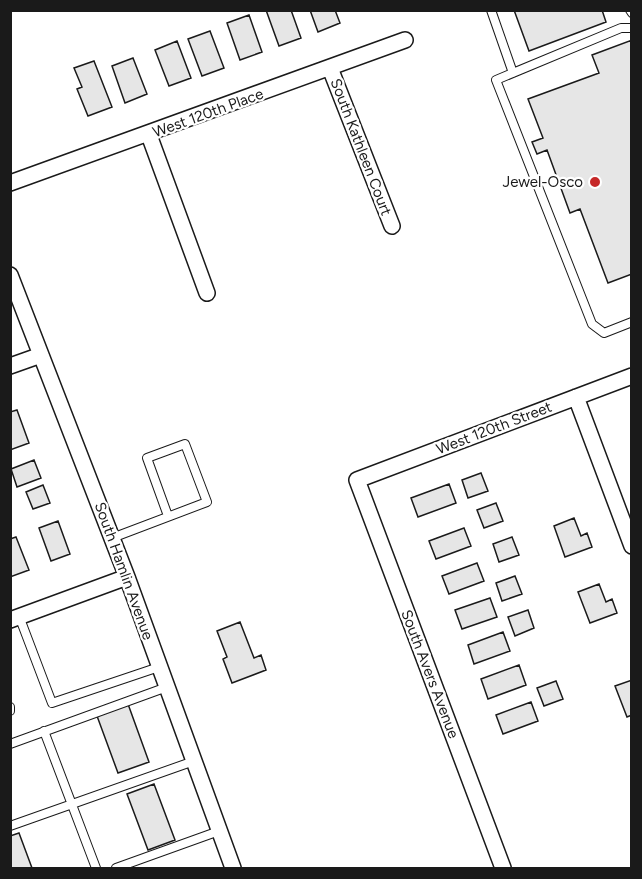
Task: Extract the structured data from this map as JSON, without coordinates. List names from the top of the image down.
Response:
{
  "streets": {
    "street": [
      "West 120th Place",
      "South Kathleen Court",
      "West 120th Street",
      "South Hamlin Avenue",
      "South Avers Avenue"
    ]
  },
  "crossings": [
    ["West 120th Place", "South Kathleen Court"],
    ["West 120th Street", "South Avers Avenue"]
  ],
  "places": ["Jewel-Osco"]
}
